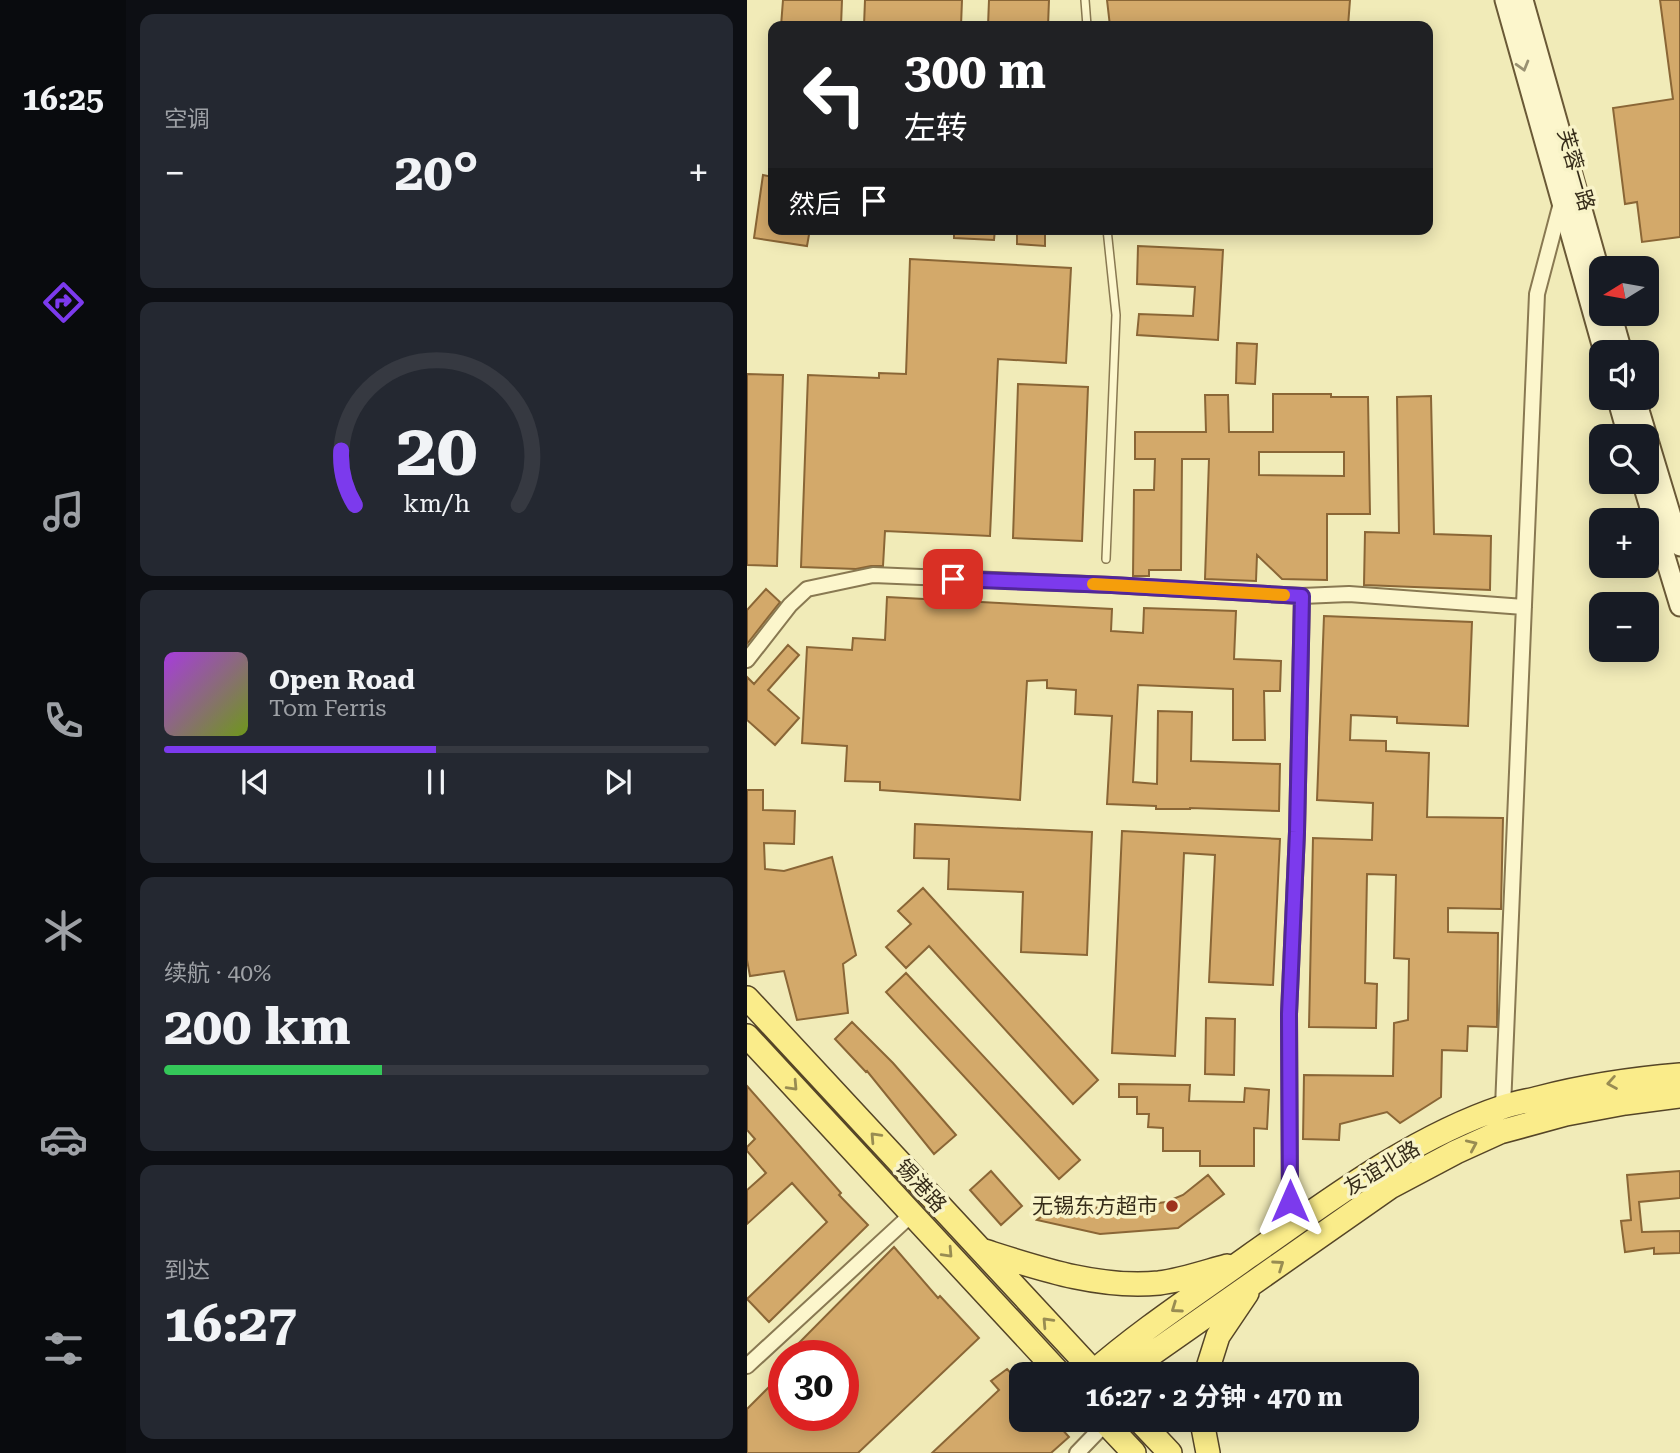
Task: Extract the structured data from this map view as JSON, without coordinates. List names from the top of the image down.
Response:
{
  "streets": {
    "main road": ["友谊北路", "锡港路"],
    "street": ["芙蓉一路"]
  },
  "places": ["无锡东方超市"],
  "north": "left",
  "page": {
    "tabs": "16:25",
    "tile": [
      "空调",
      ["续航 · 40%", "200 km"],
      ["到达", "16:27"]
    ],
    "turn": ["300 m", "左转"],
    "heat": ["−", "20°", "+"],
    "then": "然后",
    "map_buttons": ["+", "−"],
    "song": ["Open Road", "Tom Ferris"],
    "limit": "30",
    "trip": "16:27 · 2 分钟 · 470 m",
    "gauge": ["20", "km/h"]
  }
}
